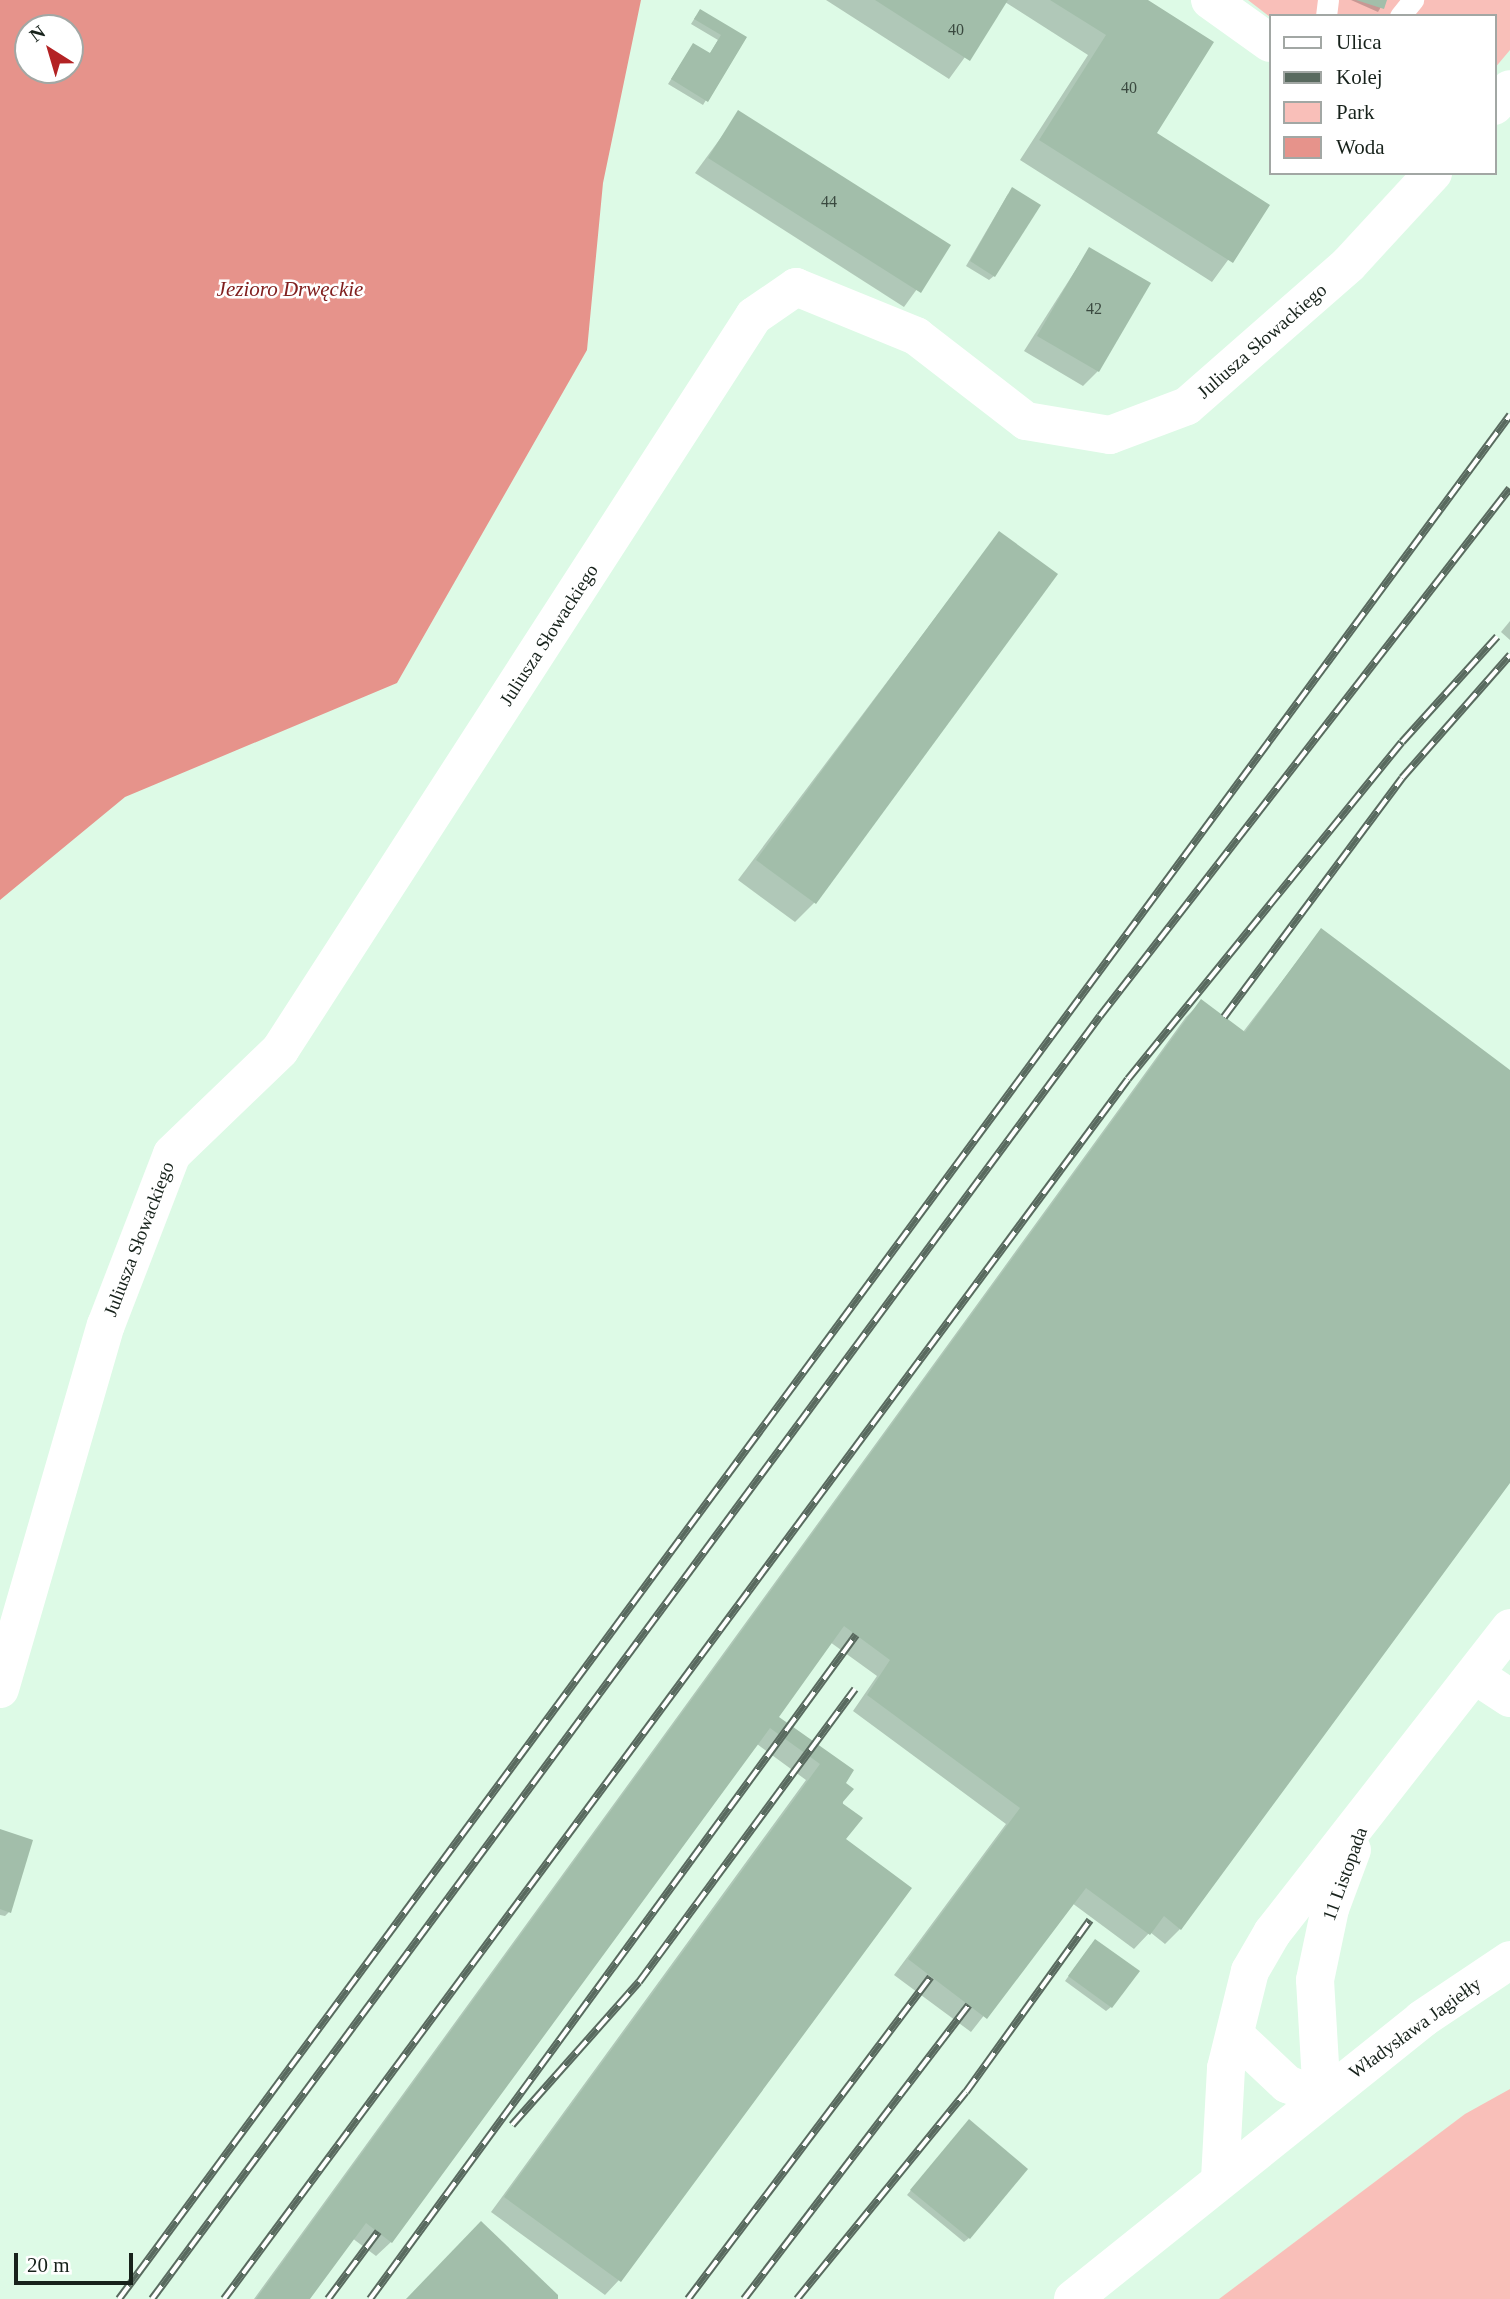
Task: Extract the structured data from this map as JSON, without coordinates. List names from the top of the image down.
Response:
{
  "streets": {
    "street": ["Juliusza Słowackiego", "11 Listopada", "Władysława Jagiełły"]
  },
  "crossings": [
    ["11 Listopada", "Władysława Jagiełły"]
  ],
  "water": ["Jezioro Drwęckie"],
  "house_numbers": [
    "40",
    "40",
    "44",
    "42"
  ],
  "legend": [
    "Ulica",
    "Kolej",
    "Park",
    "Woda"
  ],
  "scale_bar": "20 m",
  "north": "top left"
}
